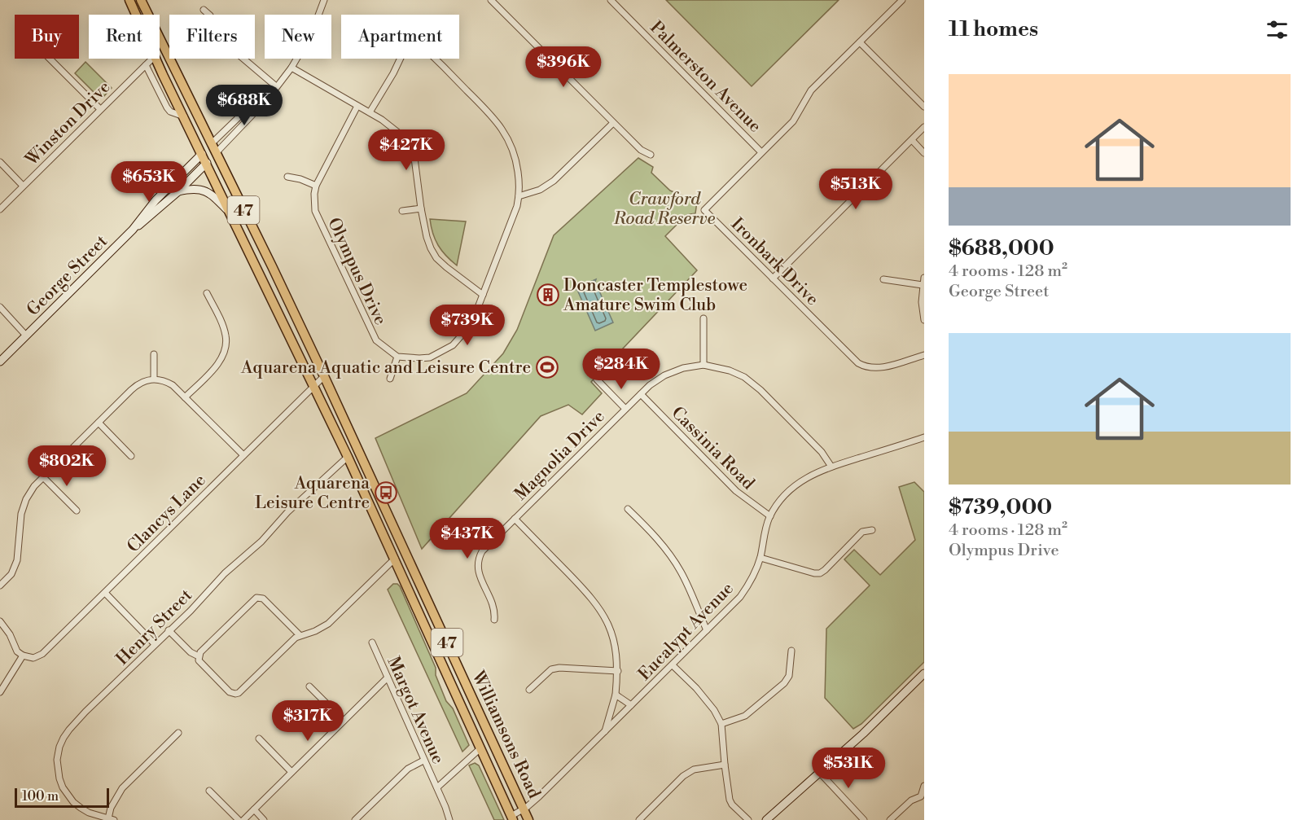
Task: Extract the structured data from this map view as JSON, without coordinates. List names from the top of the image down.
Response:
{
  "streets": {
    "main road": ["47", "George Street", "Williamsons Road"],
    "street": [
      "Palmerston Avenue",
      "Winston Drive",
      "Ironbark Drive",
      "Olympus Drive",
      "Cassinia Road",
      "Magnolia Drive",
      "Clancys Lane",
      "Henry Street",
      "Eucalypt Avenue",
      "Margot Avenue"
    ]
  },
  "crossings": [
    ["Palmerston Avenue", "Ironbark Drive"],
    ["George Street", "Williamsons Road"],
    ["Cassinia Road", "Magnolia Drive"],
    ["Cassinia Road", "Eucalypt Avenue"],
    ["Magnolia Drive", "Eucalypt Avenue"],
    ["Clancys Lane", "Williamsons Road"],
    ["Henry Street", "Williamsons Road"],
    ["Eucalypt Avenue", "Williamsons Road"],
    ["Margot Avenue", "Williamsons Road"]
  ],
  "parks": ["Crawford Road Reserve"],
  "places": {
    "building": ["Doncaster Templestowe Amature Swim Club"],
    "sports": ["Aquarena Aquatic and Leisure Centre"],
    "bus stop": ["Aquarena Leisure Centre"]
  },
  "scale_bar": "100 m",
  "page": {
    "heading": "11 homes",
    "chip": [
      "Buy",
      "Rent",
      "Filters",
      "New",
      "Apartment"
    ],
    "price": [
      "$396K",
      "$688K",
      "$427K",
      "$653K",
      "$513K",
      "$739K",
      "$284K",
      "$802K",
      "$437K",
      "$317K",
      "$531K"
    ],
    "list": [
      {
        "name": "$688,000",
        "note": "4 rooms · 128 m² · George Street"
      },
      {
        "name": "$739,000",
        "note": "4 rooms · 128 m² · Olympus Drive"
      }
    ],
    "scale": "100 m"
  }
}
